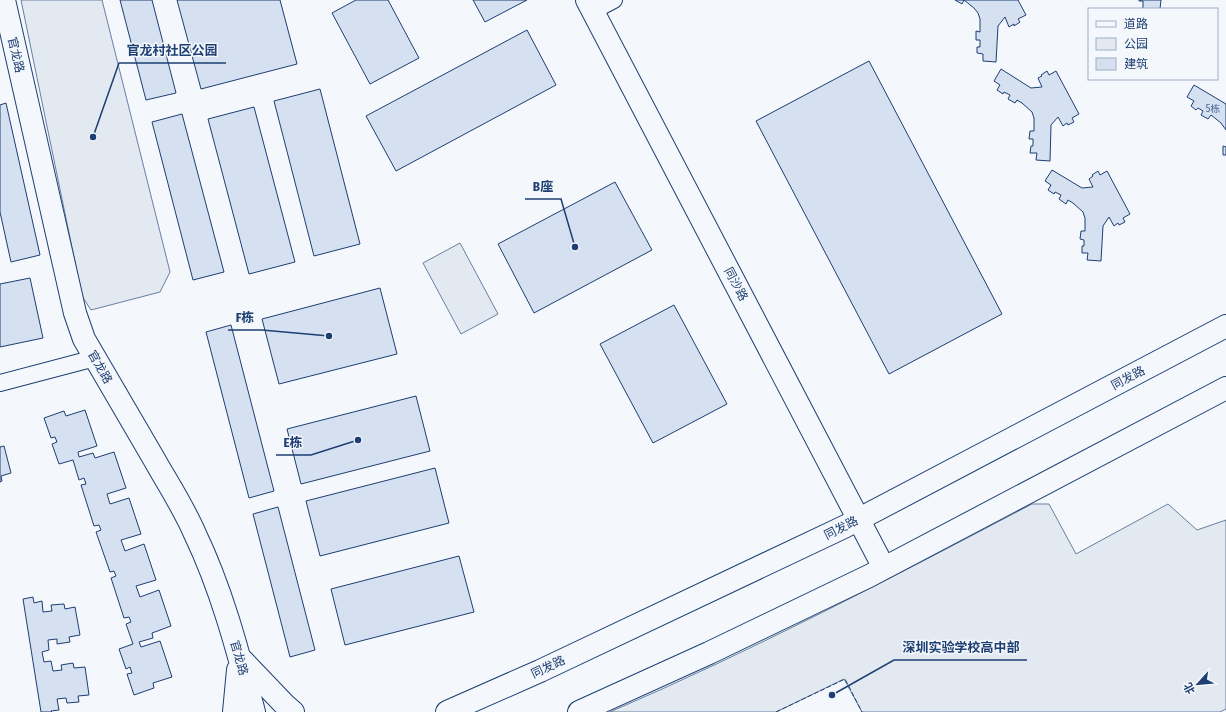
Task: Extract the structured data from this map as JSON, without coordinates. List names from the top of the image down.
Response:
{
  "streets": {
    "main road": ["官龙路", "同沙路", "同发路"]
  },
  "crossings": [
    ["同沙路", "同发路"]
  ],
  "places": [
    "官龙村社区公园",
    "B座",
    "F栋",
    "E栋",
    "深圳实验学校高中部"
  ],
  "house_numbers": ["5栋"],
  "legend": ["道路", "公园", "建筑"],
  "north": "bottom left"
}
